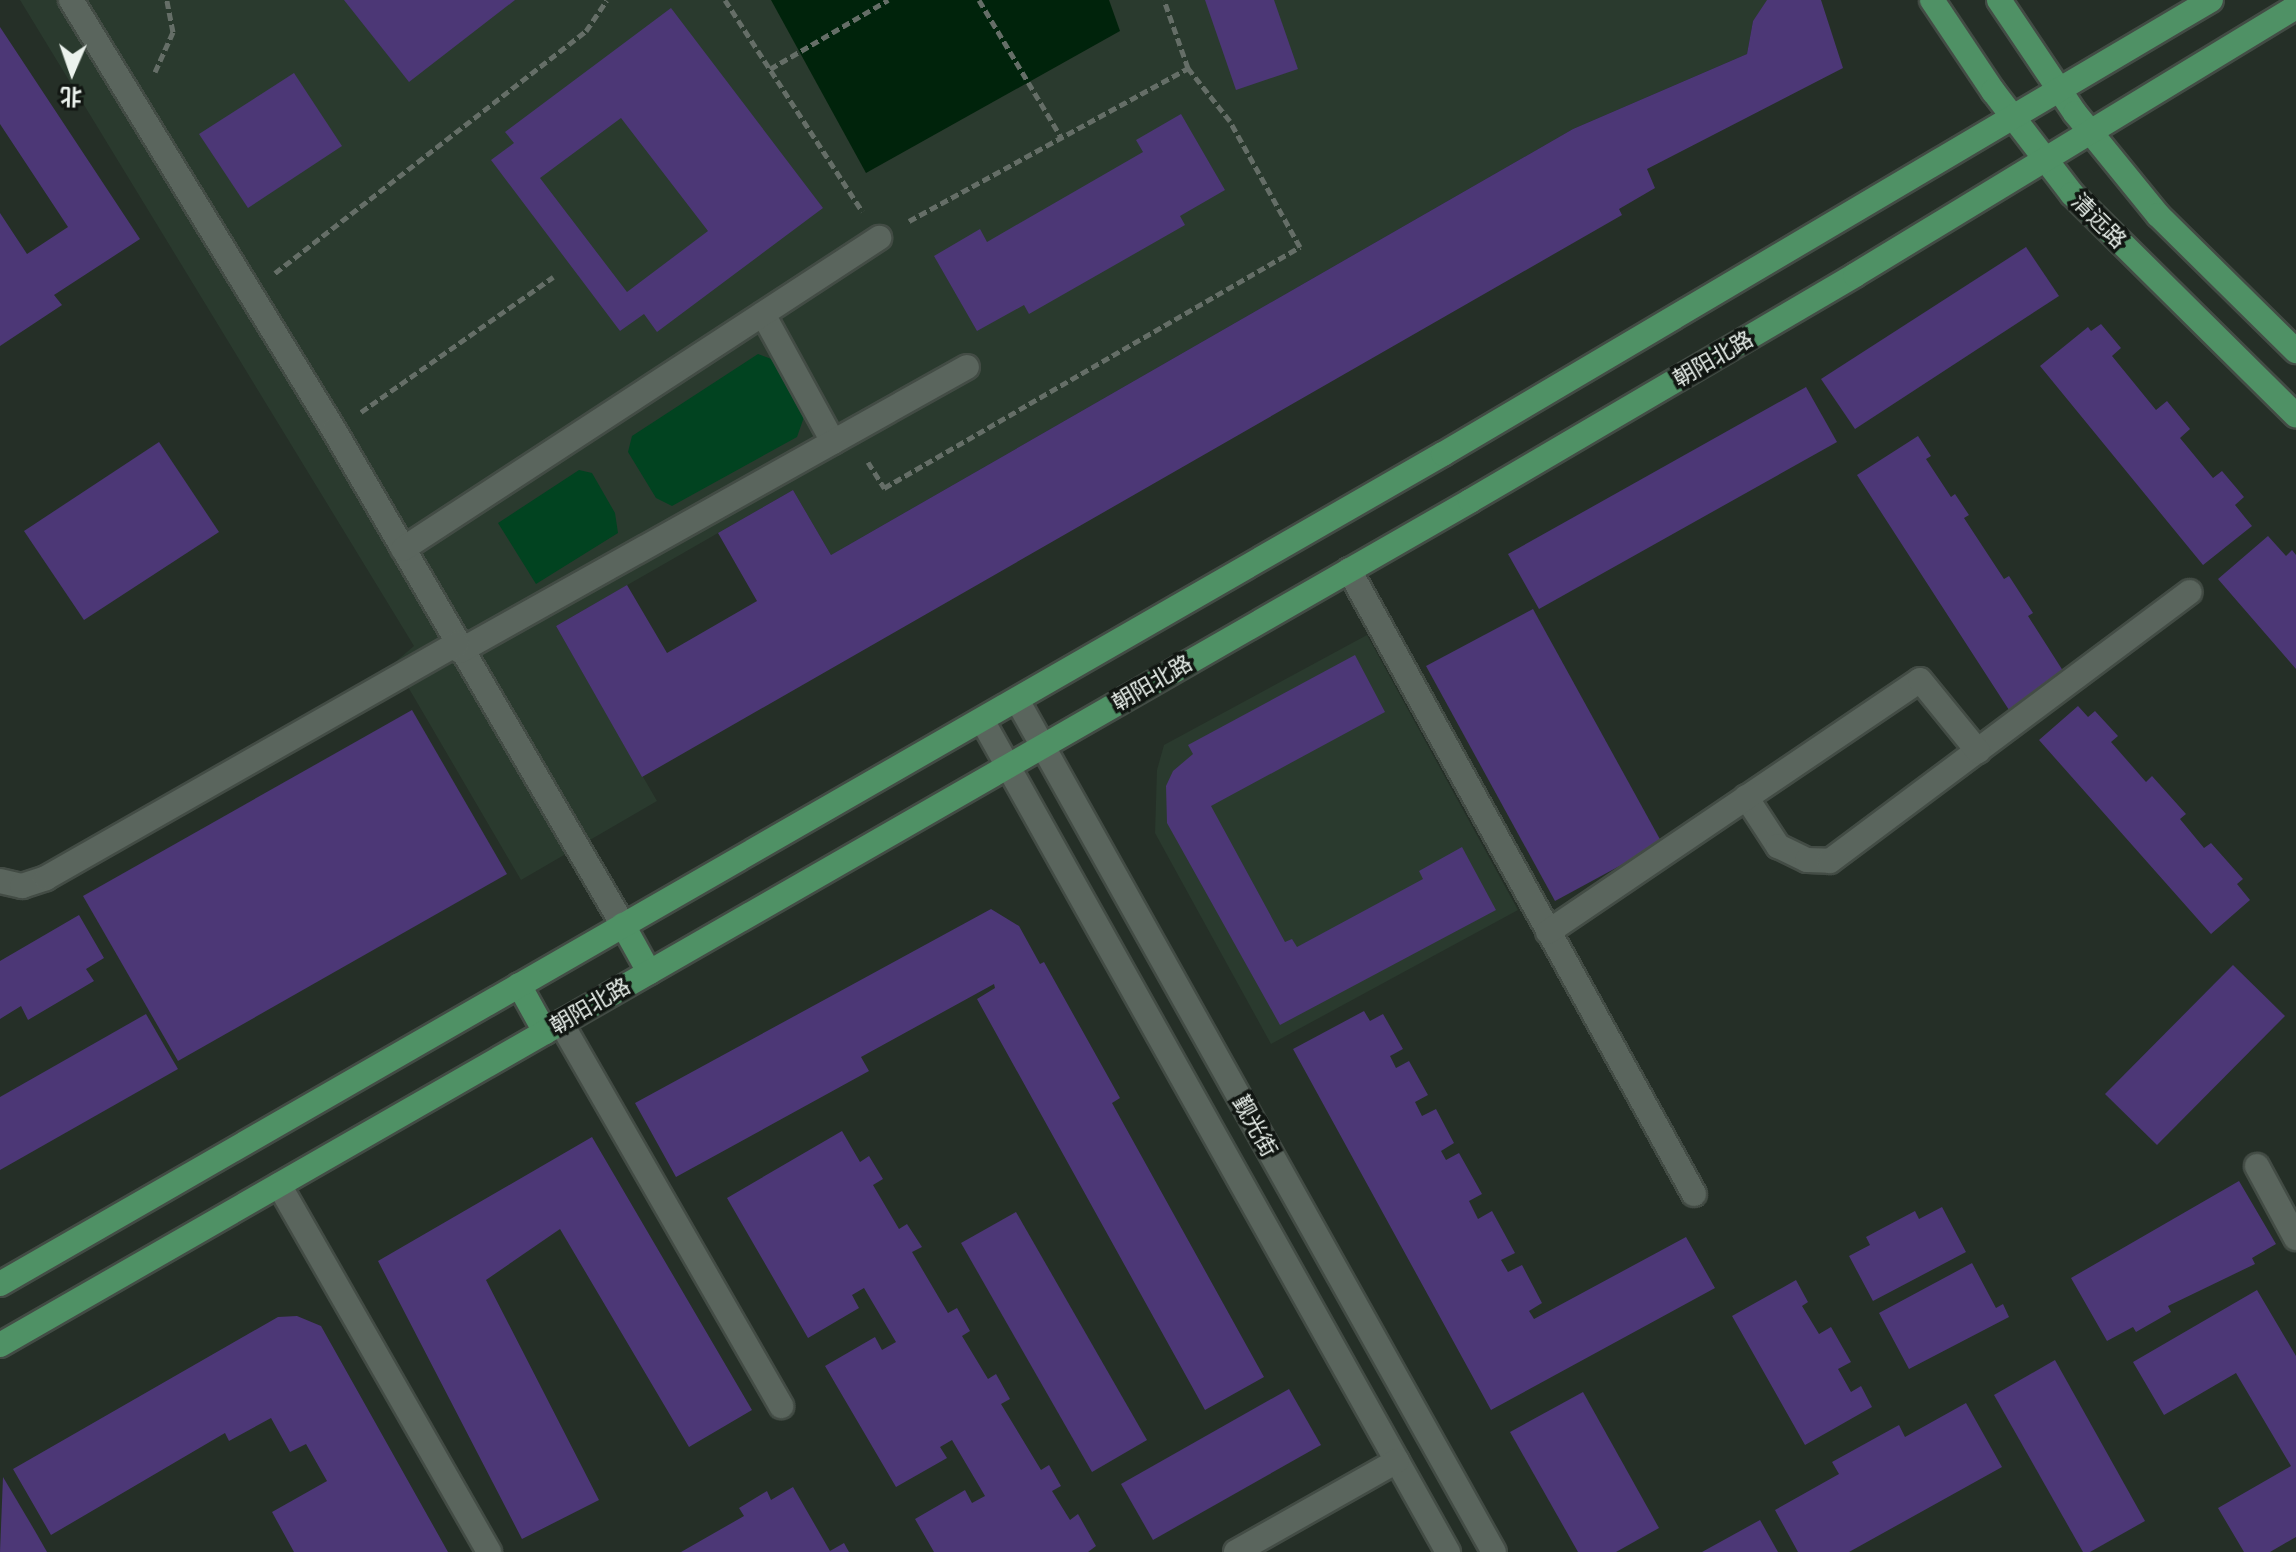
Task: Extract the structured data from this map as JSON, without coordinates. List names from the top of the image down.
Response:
{
  "streets": {
    "main road": ["清远路", "朝阳北路"],
    "street": ["觐光街"]
  },
  "crossings": [
    ["清远路", "朝阳北路"],
    ["朝阳北路", "觐光街"]
  ],
  "north": "bottom"
}
